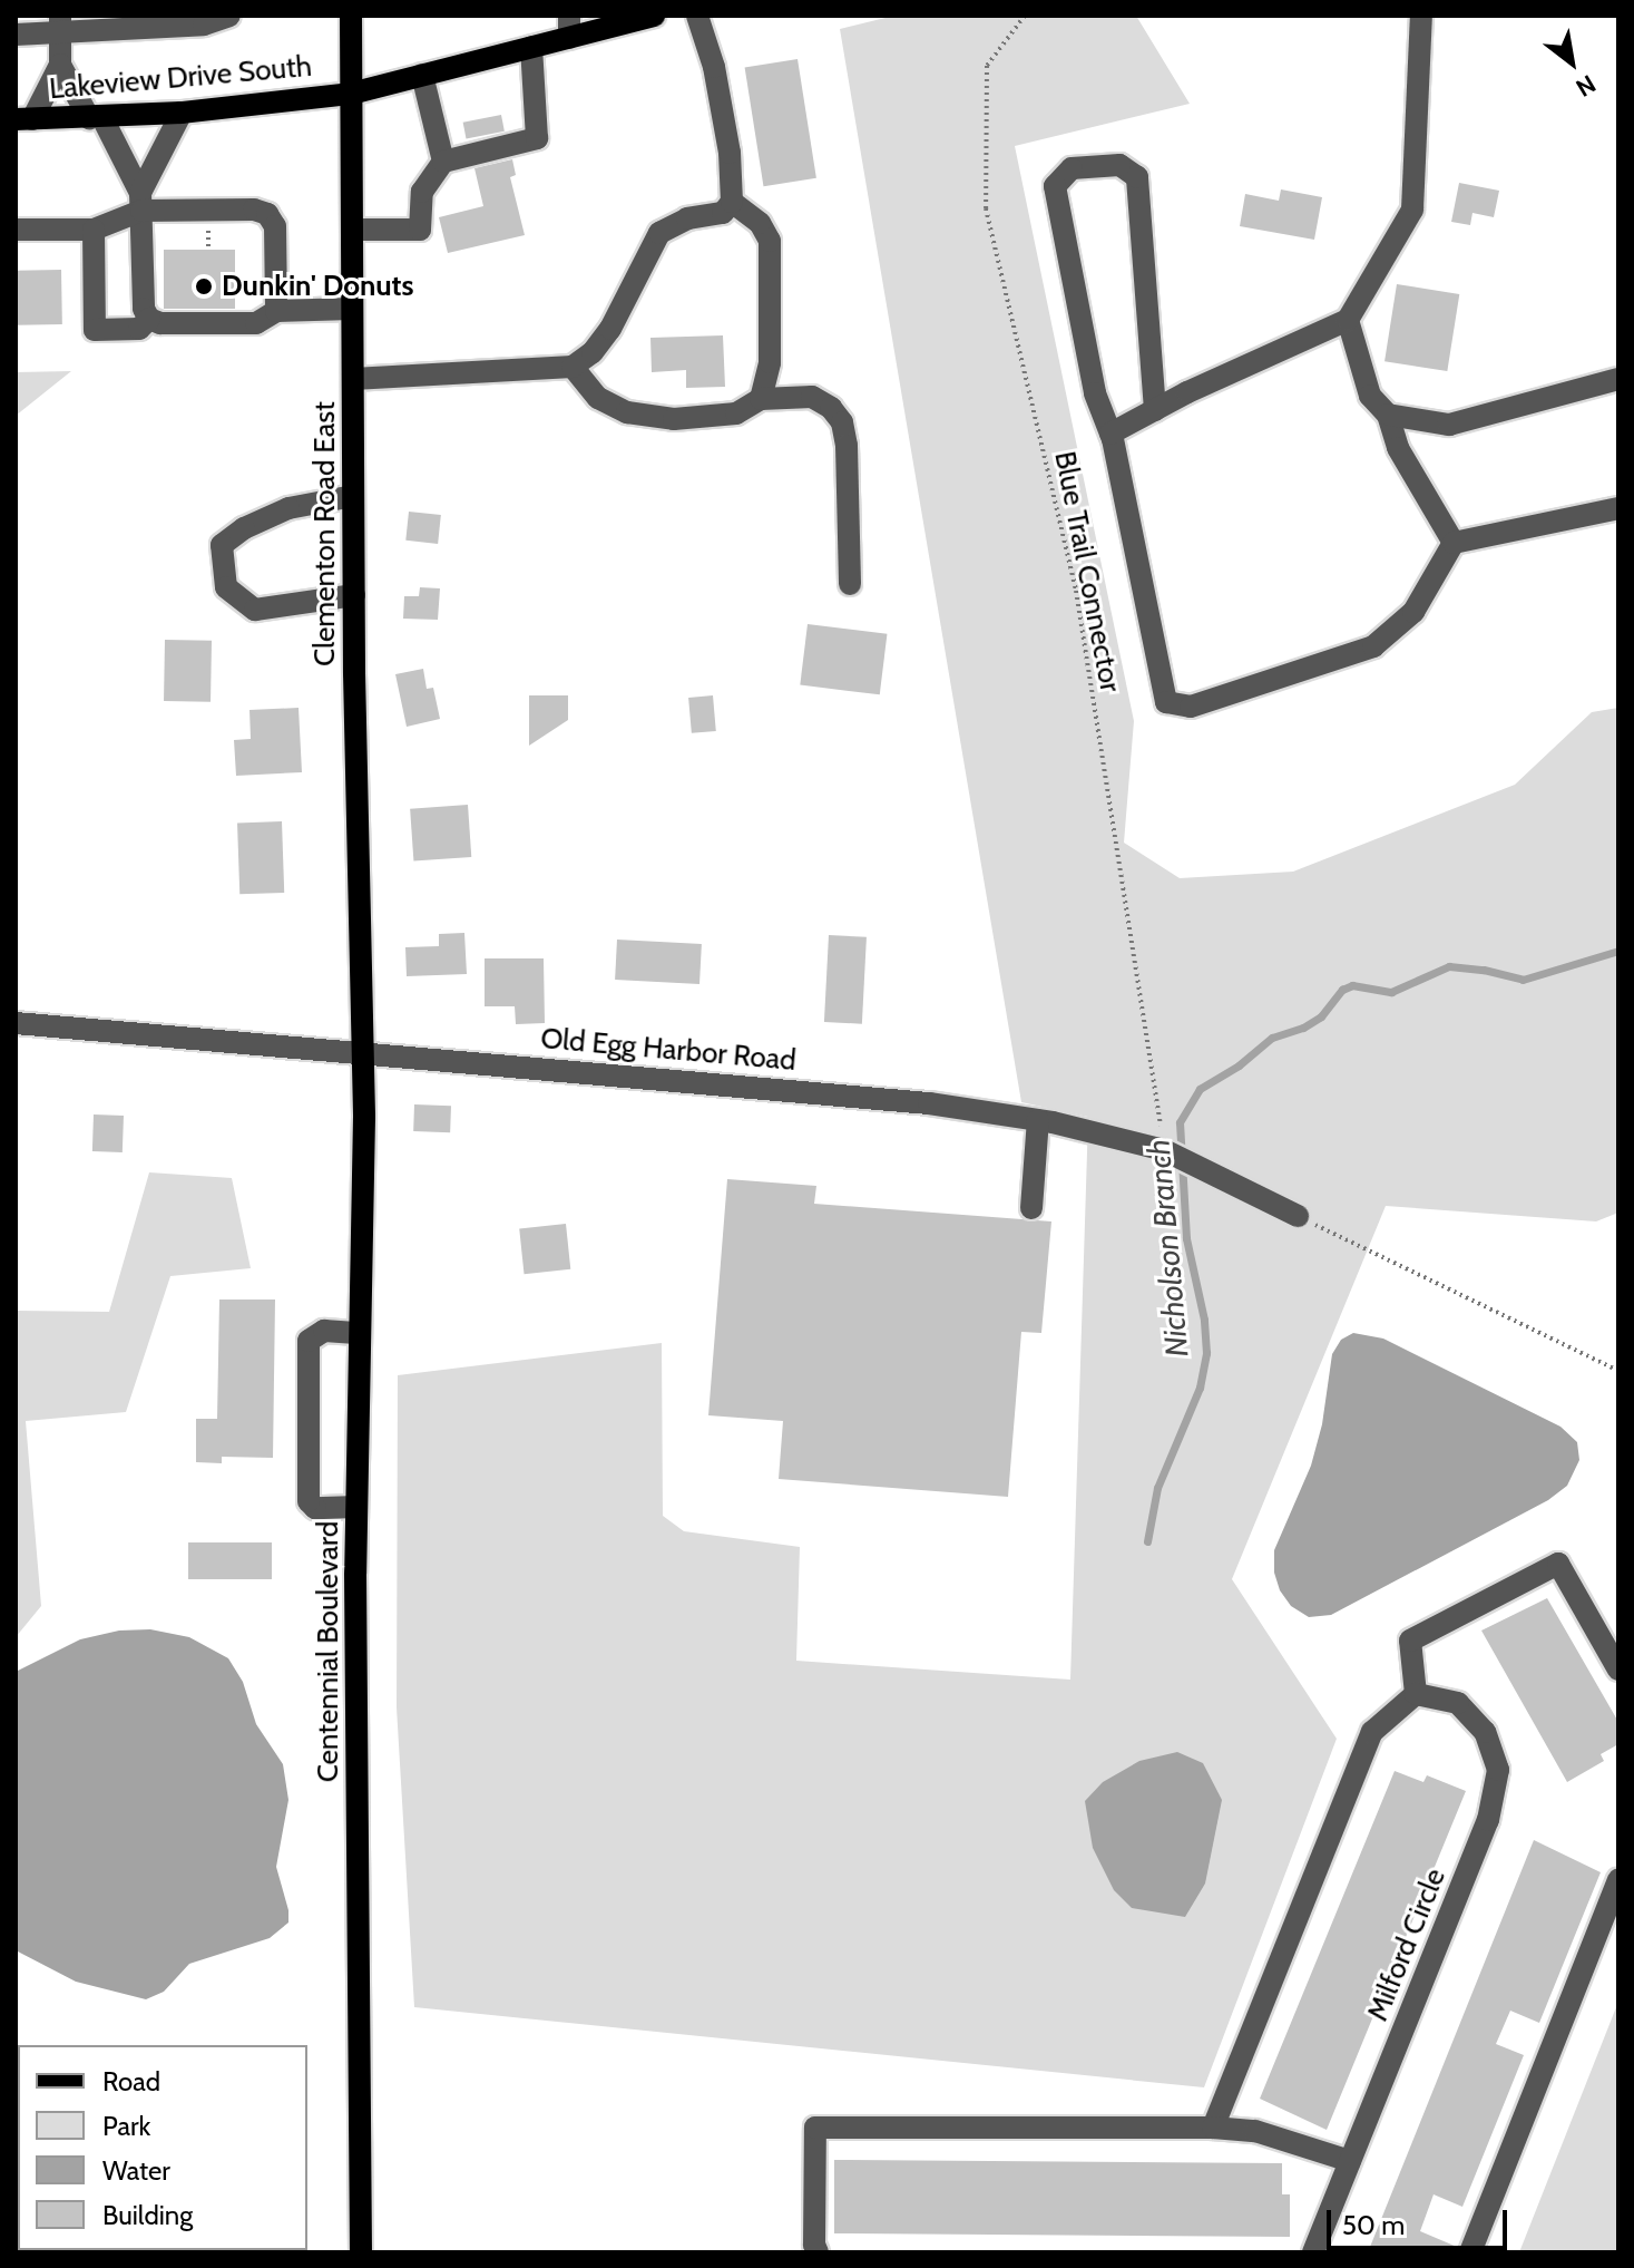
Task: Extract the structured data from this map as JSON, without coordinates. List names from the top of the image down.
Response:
{
  "streets": {
    "main road": ["Lakeview Drive South", "Clementon Road East", "Centennial Boulevard"],
    "street": ["Old Egg Harbor Road", "Milford Circle"],
    "path": ["Blue Trail Connector"]
  },
  "crossings": [
    ["Lakeview Drive South", "Clementon Road East"],
    ["Clementon Road East", "Old Egg Harbor Road"],
    ["Clementon Road East", "Centennial Boulevard"],
    ["Blue Trail Connector", "Old Egg Harbor Road"],
    ["Old Egg Harbor Road", "Centennial Boulevard"]
  ],
  "water": ["Nicholson Branch"],
  "places": ["Dunkin' Donuts"],
  "legend": [
    "Road",
    "Park",
    "Water",
    "Building"
  ],
  "scale_bar": "50 m",
  "north": "bottom right"
}
